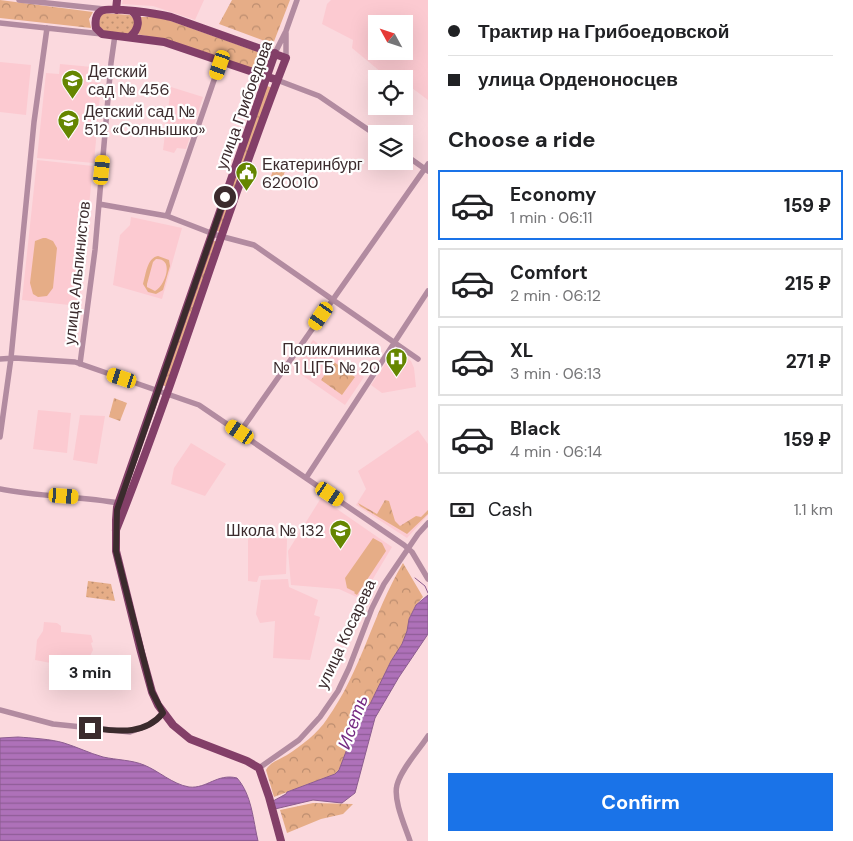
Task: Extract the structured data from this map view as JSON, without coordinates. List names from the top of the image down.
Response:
{
  "streets": {
    "main road": ["улица Грибоедова"],
    "street": ["улица Альпинистов", "улица Косарева"]
  },
  "crossings": [
    ["улица Грибоедова", "улица Косарева"]
  ],
  "water": ["Исеть"],
  "places": {
    "school or university": ["Детский сад № 456", "Детский сад № 512 «Солнышко»", "Школа № 132"],
    "public building": ["Екатеринбург 620010"],
    "hospital": ["Поликлиника № 1 ЦГБ № 20"]
  },
  "north": "top left",
  "page": {
    "banner": ["Трактир на Грибоедовской", "улица Орденоносцев"],
    "heading": "Choose a ride",
    "list": [
      {
        "name": "Economy",
        "note": "1 min · 06:11",
        "value": "159 ₽"
      },
      {
        "name": "Comfort",
        "note": "2 min · 06:12",
        "value": "215 ₽"
      },
      {
        "name": "XL",
        "note": "3 min · 06:13",
        "value": "271 ₽"
      },
      {
        "name": "Black",
        "note": "4 min · 06:14",
        "value": "159 ₽"
      }
    ],
    "pay": ["Cash", "1.1 km"],
    "bubble": "3 min",
    "buttons": "Confirm"
  }
}
